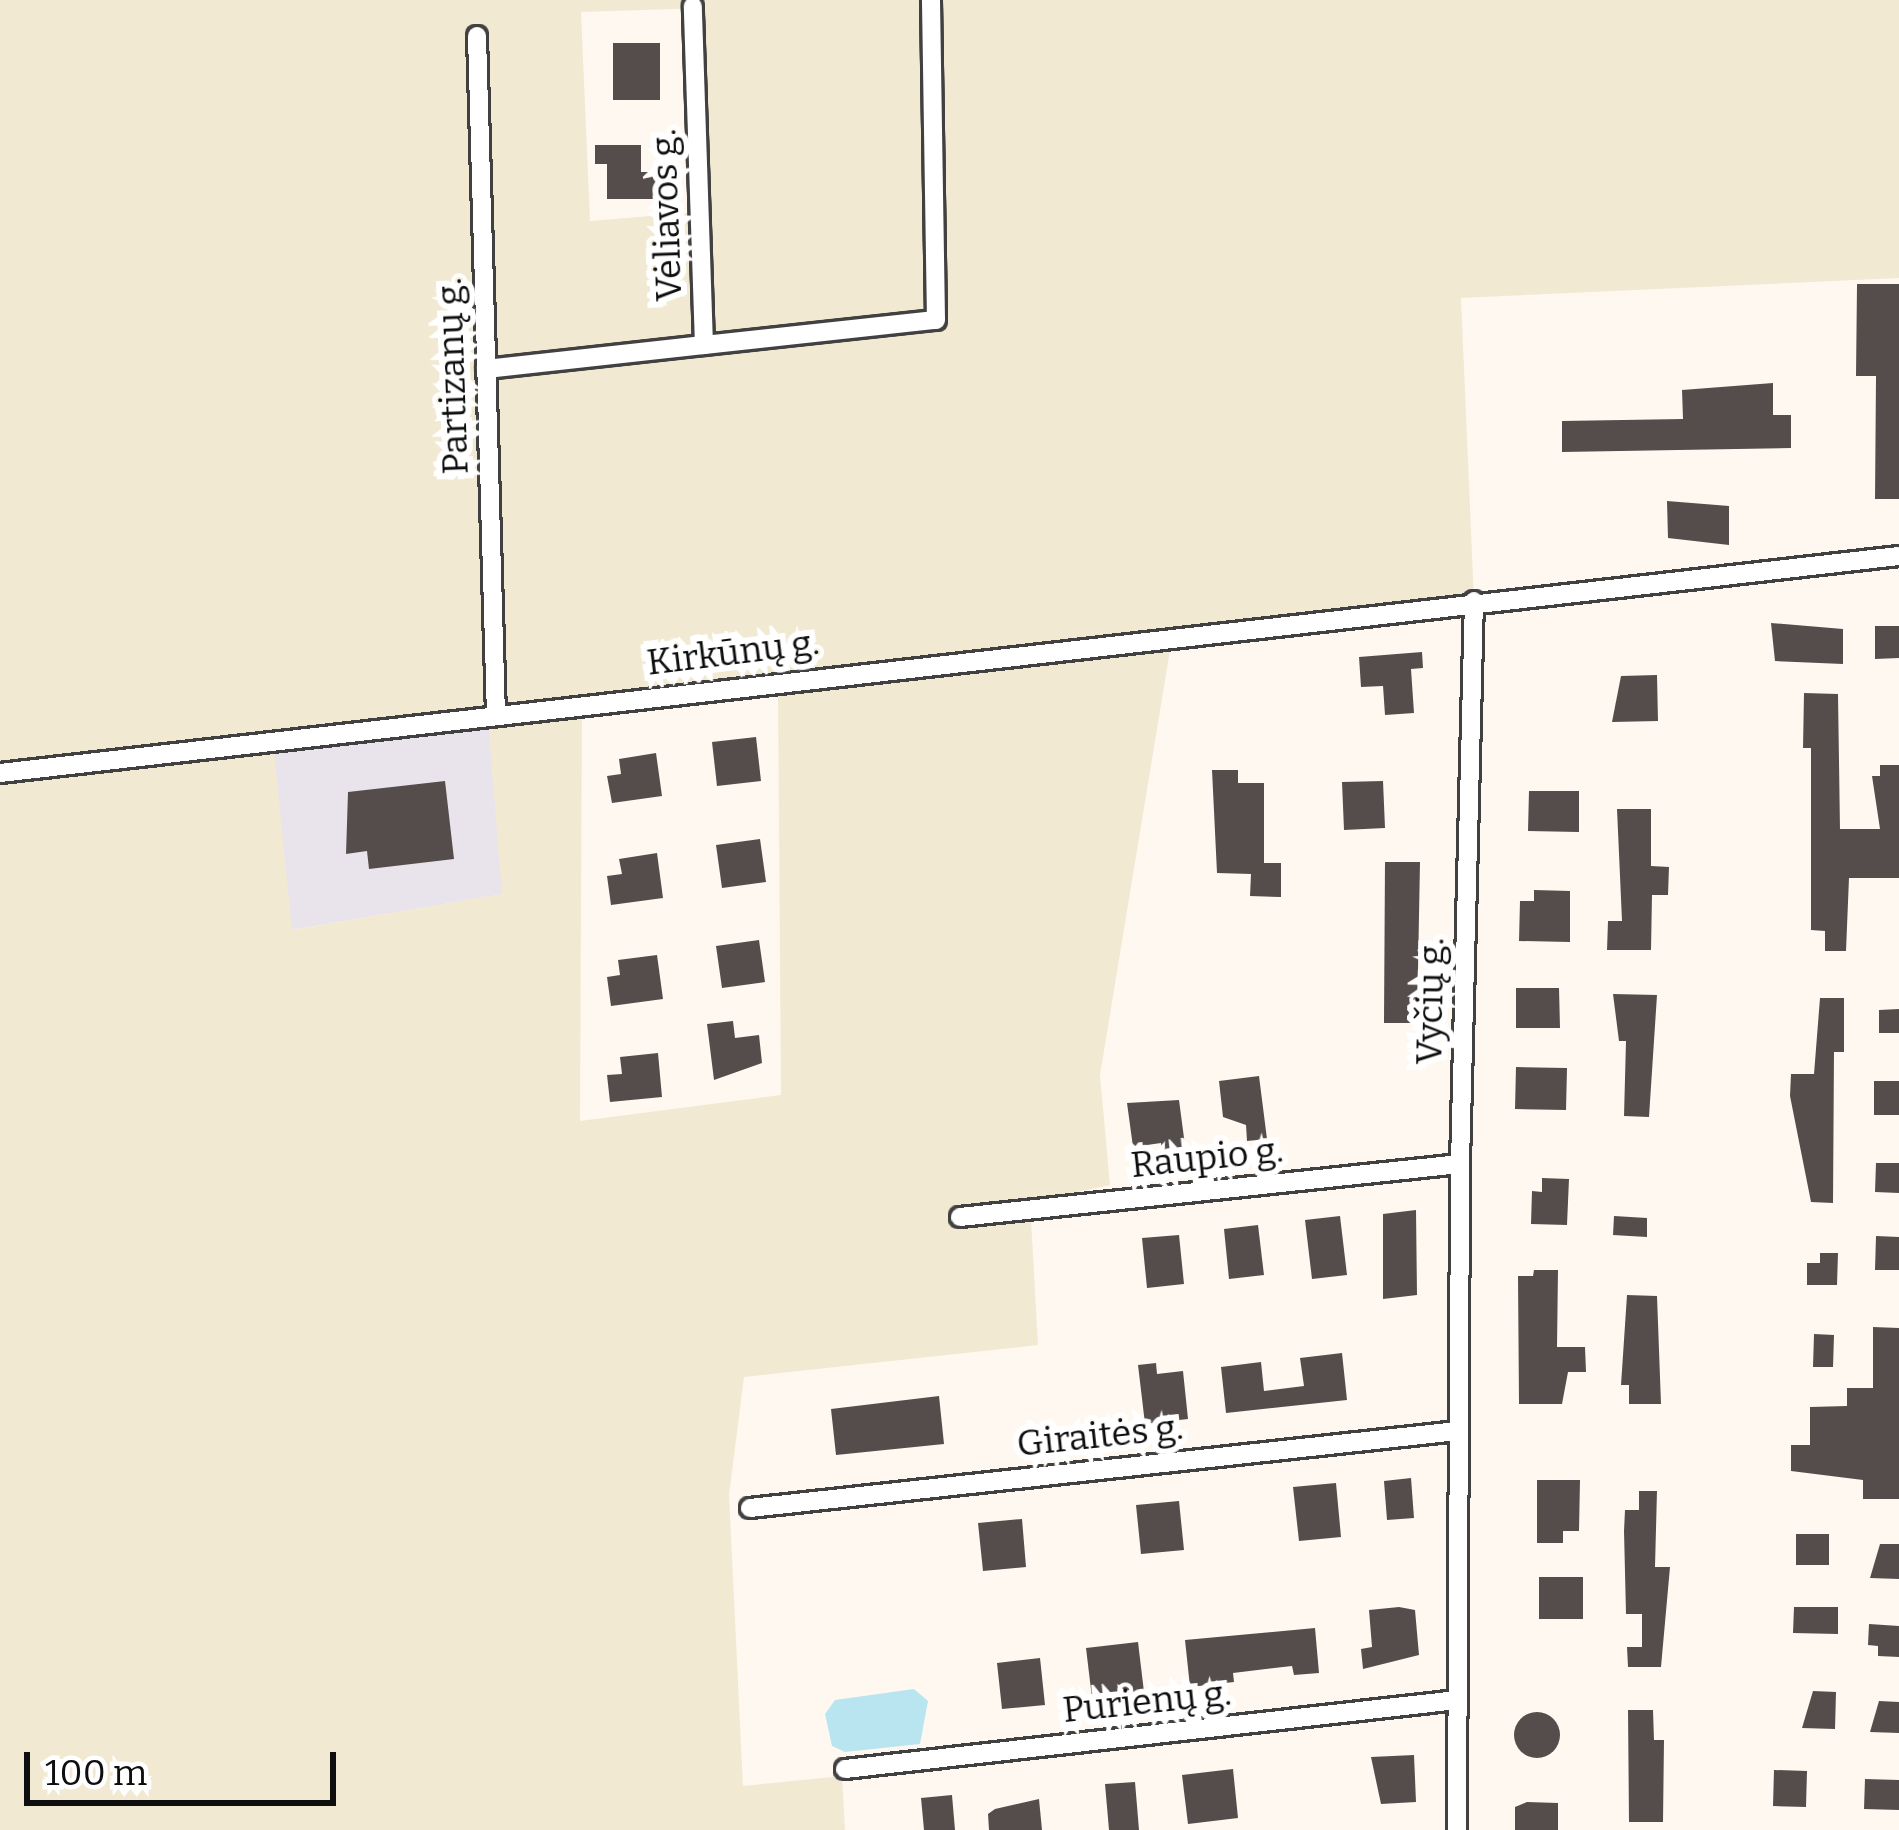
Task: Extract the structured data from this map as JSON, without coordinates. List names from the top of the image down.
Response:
{
  "streets": {
    "street": [
      "Vėliavos g.",
      "Partizanų g.",
      "Kirkūnų g.",
      "Vyčių g.",
      "Raupio g.",
      "Giraitės g.",
      "Purienų g."
    ]
  },
  "crossings": [
    ["Vėliavos g.", "Partizanų g."],
    ["Partizanų g.", "Kirkūnų g."],
    ["Kirkūnų g.", "Vyčių g."],
    ["Vyčių g.", "Raupio g."],
    ["Vyčių g.", "Giraitės g."],
    ["Vyčių g.", "Purienų g."]
  ],
  "scale_bar": "100 m"
}
